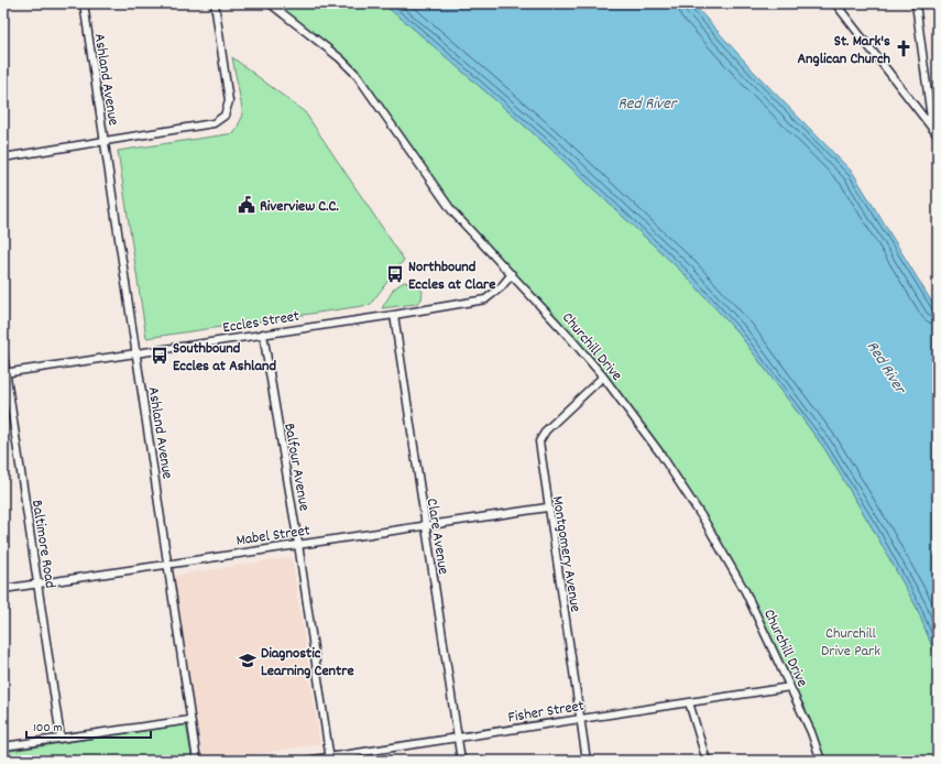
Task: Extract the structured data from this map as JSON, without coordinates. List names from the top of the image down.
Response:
{
  "streets": {
    "street": [
      "Ashland Avenue",
      "Eccles Street",
      "Churchill Drive",
      "Balfour Avenue",
      "Mabel Street",
      "Clare Avenue",
      "Baltimore Road",
      "Montgomery Avenue",
      "Fisher Street"
    ]
  },
  "crossings": [
    ["Ashland Avenue", "Eccles Street"],
    ["Ashland Avenue", "Mabel Street"],
    ["Eccles Street", "Churchill Drive"],
    ["Eccles Street", "Balfour Avenue"],
    ["Eccles Street", "Clare Avenue"],
    ["Eccles Street", "Baltimore Road"],
    ["Churchill Drive", "Montgomery Avenue"],
    ["Churchill Drive", "Fisher Street"],
    ["Balfour Avenue", "Mabel Street"],
    ["Balfour Avenue", "Fisher Street"],
    ["Mabel Street", "Clare Avenue"],
    ["Mabel Street", "Baltimore Road"],
    ["Mabel Street", "Montgomery Avenue"],
    ["Clare Avenue", "Fisher Street"],
    ["Montgomery Avenue", "Fisher Street"]
  ],
  "water": ["Red River"],
  "parks": ["Churchill Drive Park"],
  "places": {
    "church": ["St. Mark's Anglican Church"],
    "public building": ["Riverview C.C."],
    "bus stop": ["Northbound Eccles at Clare", "Southbound Eccles at Ashland"],
    "school or university": ["Diagnostic Learning Centre"]
  },
  "scale_bar": "100 m"
}
